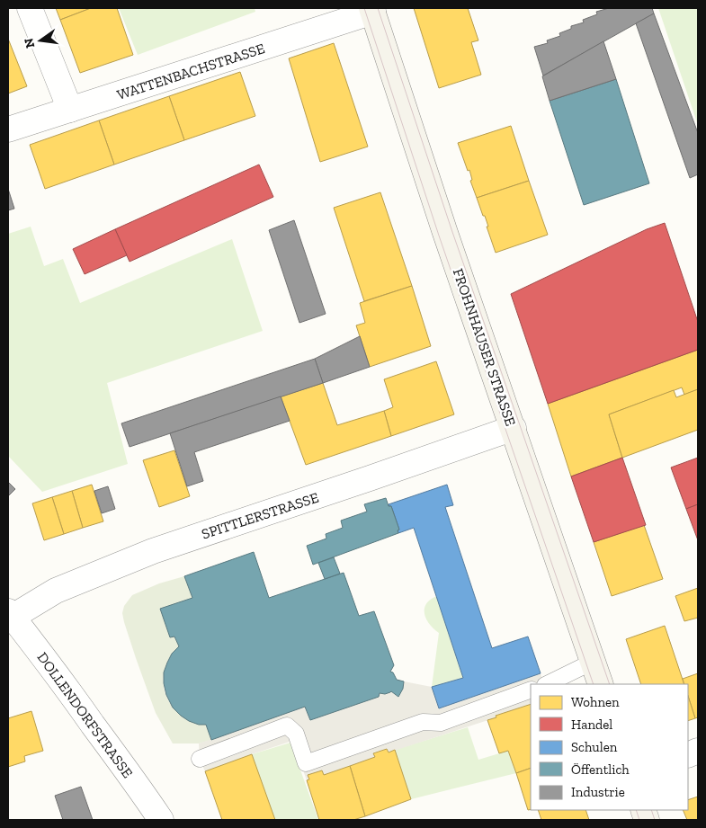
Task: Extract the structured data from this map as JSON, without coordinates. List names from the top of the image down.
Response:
{
  "streets": {
    "main road": ["FROHNHAUSER STRASSE"],
    "street": ["WATTENBACHSTRASSE", "SPITTLERSTRASSE", "DOLLENDORFSTRASSE"]
  },
  "crossings": [
    ["WATTENBACHSTRASSE", "FROHNHAUSER STRASSE"],
    ["FROHNHAUSER STRASSE", "SPITTLERSTRASSE"],
    ["SPITTLERSTRASSE", "DOLLENDORFSTRASSE"]
  ],
  "legend": [
    "Wohnen",
    "Handel",
    "Schulen",
    "Öffentlich",
    "Industrie"
  ],
  "north": "left"
}
